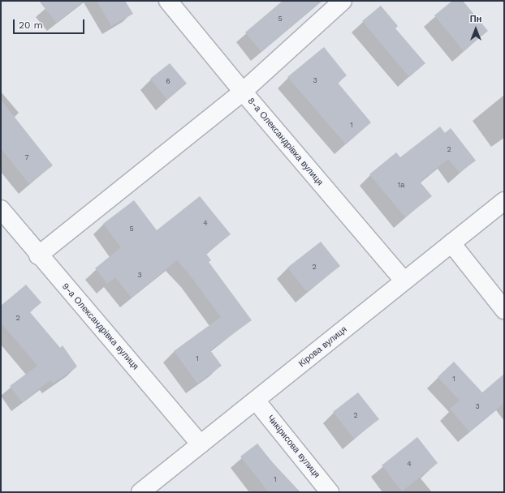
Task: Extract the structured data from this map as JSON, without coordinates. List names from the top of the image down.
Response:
{
  "streets": {
    "street": [
      "8-а Олександрівка вулиця",
      "9-а Олександрівка вулиця",
      "Кірова вулиця",
      "Чикірисова вулиця"
    ]
  },
  "crossings": [
    ["8-а Олександрівка вулиця", "Кірова вулиця"],
    ["9-а Олександрівка вулиця", "Кірова вулиця"],
    ["Кірова вулиця", "Чикірисова вулиця"]
  ],
  "house_numbers": [
    "5",
    "3",
    "6",
    "1",
    "2",
    "7",
    "1а",
    "4",
    "5",
    "2",
    "3",
    "2",
    "1",
    "1",
    "3",
    "2",
    "4",
    "1"
  ],
  "scale_bar": "20 m",
  "north": "top"
}
